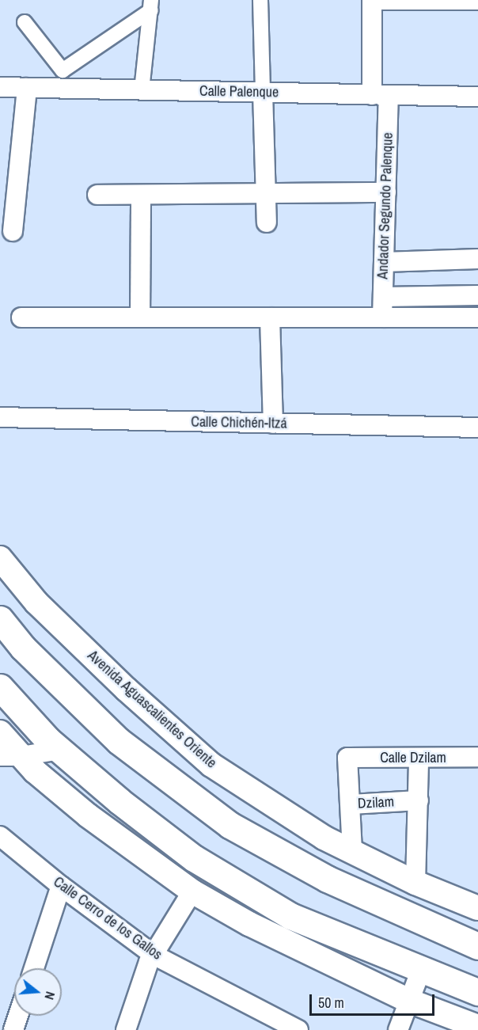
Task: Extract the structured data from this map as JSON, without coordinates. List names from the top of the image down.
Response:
{
  "streets": {
    "street": [
      "Calle Palenque",
      "Andador Segundo Palenque",
      "Calle Chichén-Itzá",
      "Avenida Aguascalientes Oriente",
      "Calle Dzilam",
      "Dzilam",
      "Calle Cerro de los Gallos"
    ]
  },
  "crossings": [
    ["Calle Palenque", "Andador Segundo Palenque"],
    ["Calle Dzilam", "Dzilam"]
  ],
  "scale_bar": "50 m",
  "north": "right"
}
